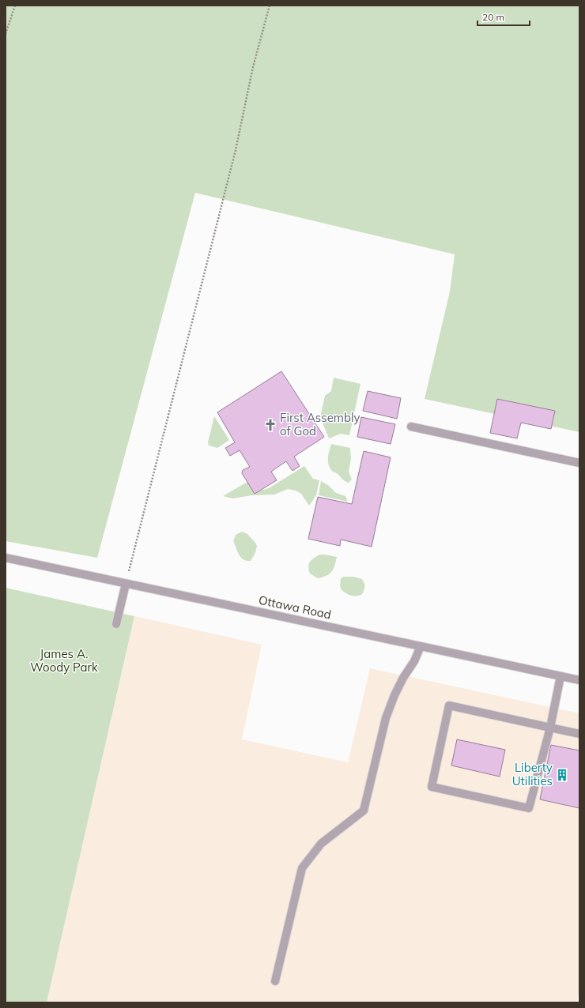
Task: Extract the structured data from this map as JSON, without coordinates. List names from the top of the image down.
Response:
{
  "streets": {
    "street": ["Ottawa Road"]
  },
  "parks": ["James A. Woody Park"],
  "places": {
    "church": ["First Assembly of God"],
    "building": ["Liberty Utilities"]
  },
  "scale_bar": "20 m"
}
